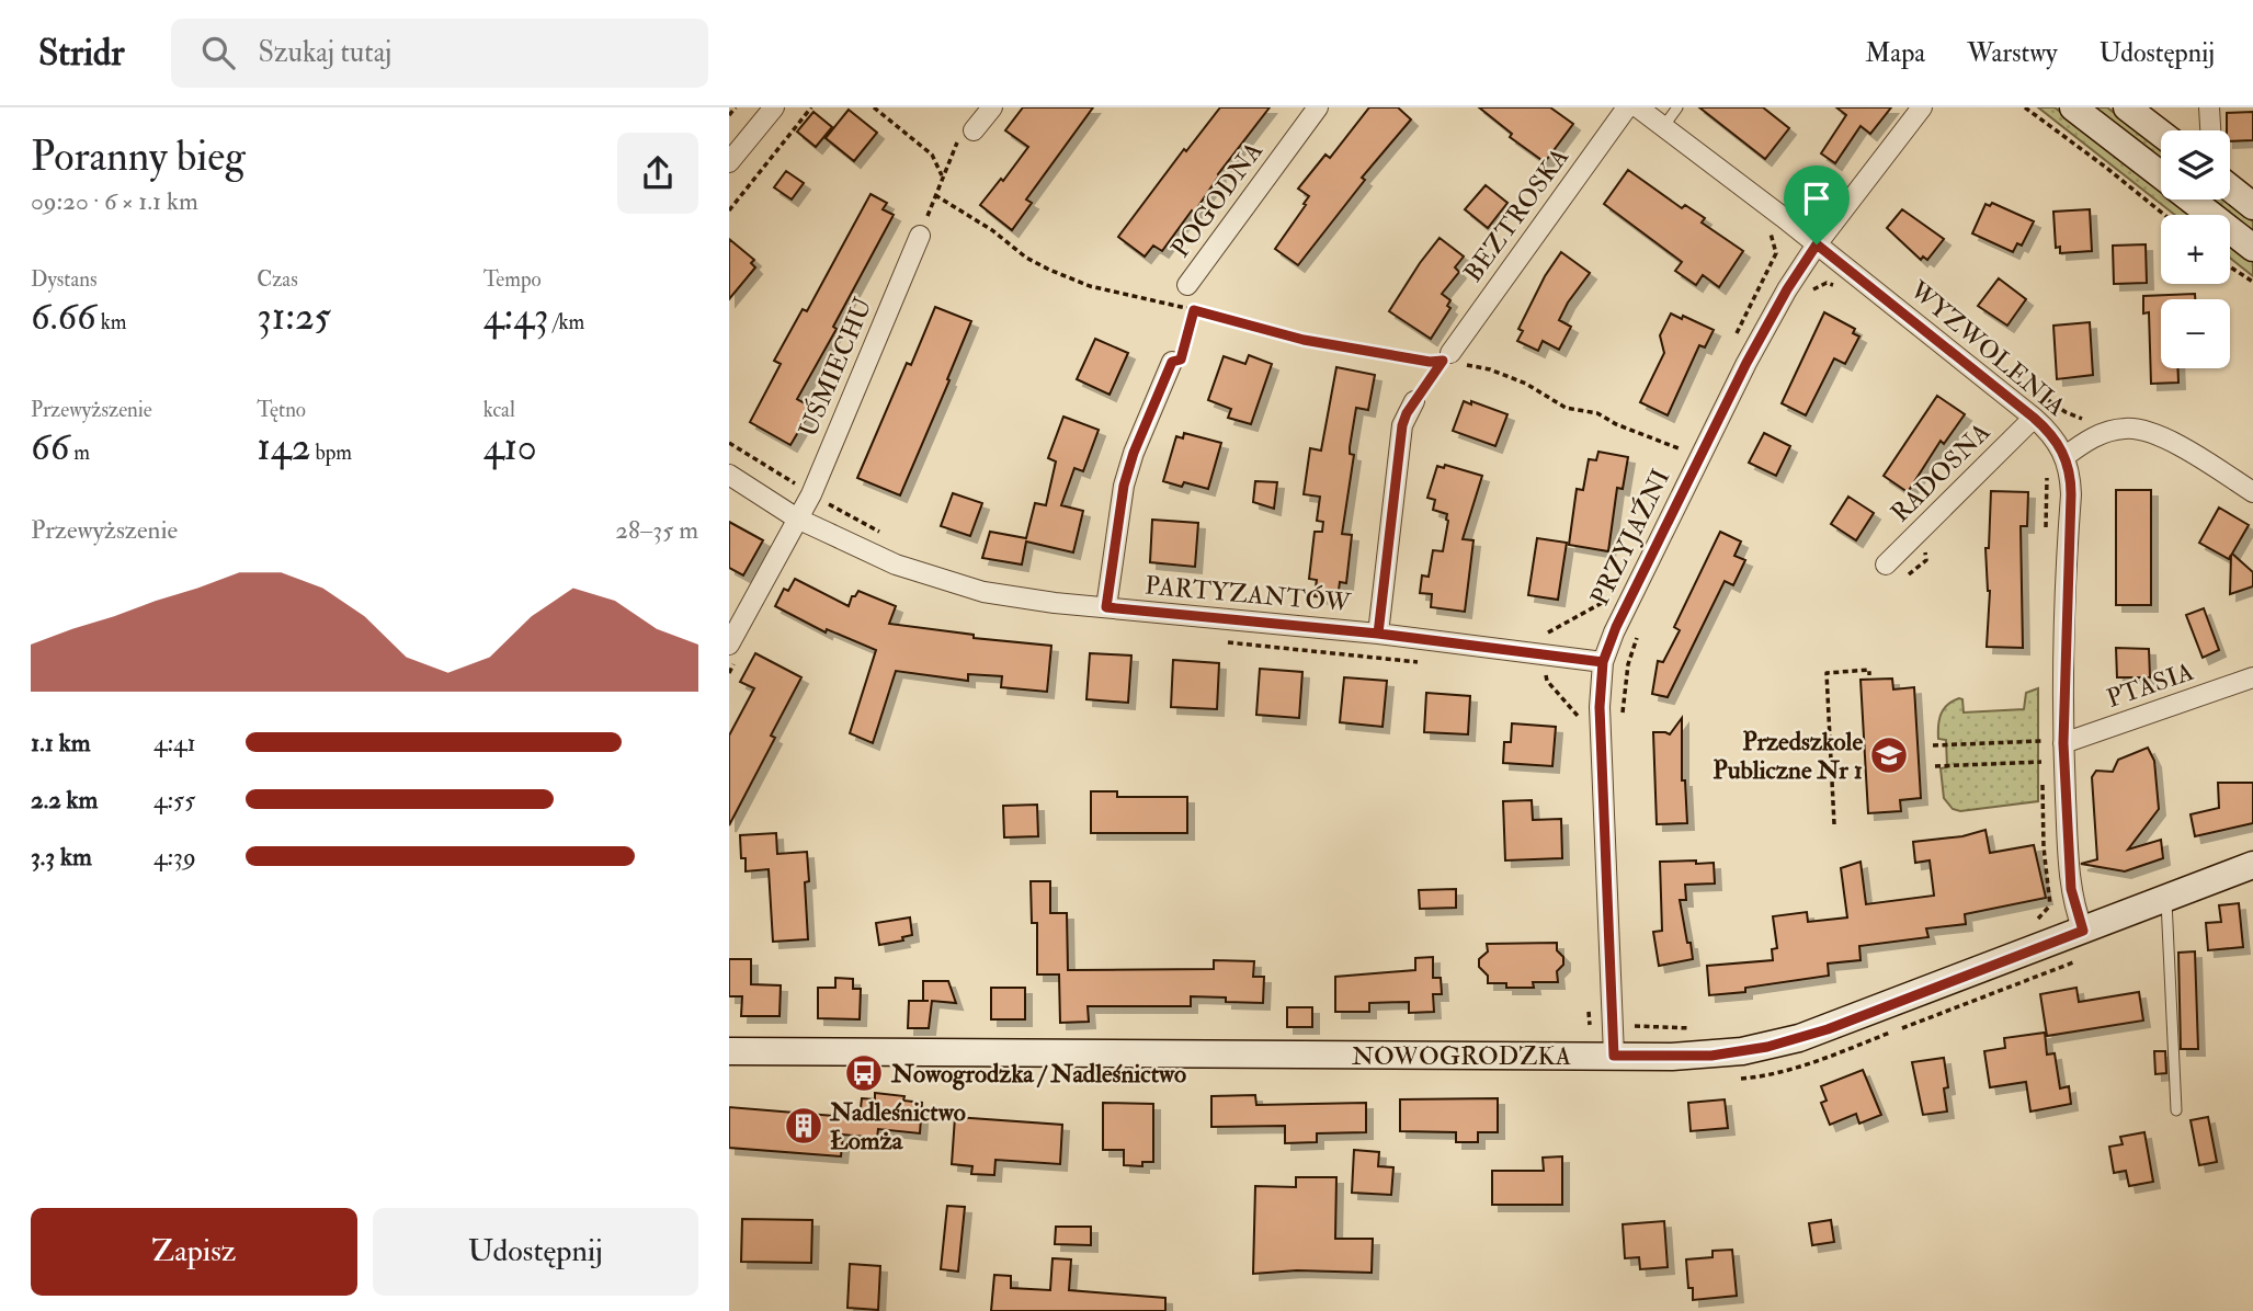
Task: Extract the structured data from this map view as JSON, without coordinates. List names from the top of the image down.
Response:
{
  "streets": {
    "street": [
      "POGODNA",
      "BEZTROSKA",
      "WYZWOLENIA",
      "UŚMIECHU",
      "RADOSNA",
      "PRZYJAŹNI",
      "PARTYZANTÓW",
      "PTASIA",
      "NOWOGRODZKA"
    ]
  },
  "crossings": [
    ["WYZWOLENIA", "RADOSNA"],
    ["WYZWOLENIA", "PRZYJAŹNI"],
    ["WYZWOLENIA", "PTASIA"],
    ["WYZWOLENIA", "NOWOGRODZKA"],
    ["UŚMIECHU", "PARTYZANTÓW"],
    ["PRZYJAŹNI", "PARTYZANTÓW"],
    ["PRZYJAŹNI", "NOWOGRODZKA"]
  ],
  "places": {
    "school or university": ["Przedszkole Publiczne Nr 1"],
    "bus stop": ["Nowogrodzka / Nadleśnictwo"],
    "building": ["Nadleśnictwo Łomża"]
  },
  "page": {
    "header": "Stridr",
    "search": "Szukaj tutaj",
    "nav": ["Mapa", "Warstwy", "Udostępnij"],
    "heading": ["Poranny bieg", "09:20 · 6 × 1.1 km"],
    "map_buttons": ["+", "−"],
    "stats": [
      ["Dystans", "6.66 km"],
      ["Czas", "31:25"],
      ["Tempo", "4:43 /km"],
      ["Przewyższenie", "66 m"],
      ["Tętno", "142 bpm"],
      ["kcal", "410"]
    ],
    "chart": ["Przewyższenie", "28–35 m"],
    "list": [
      {
        "name": "1.1 km",
        "note": "4:41"
      },
      {
        "name": "2.2 km",
        "note": "4:55"
      },
      {
        "name": "3.3 km",
        "note": "4:39"
      }
    ],
    "buttons": ["Zapisz", "Udostępnij"]
  }
}
